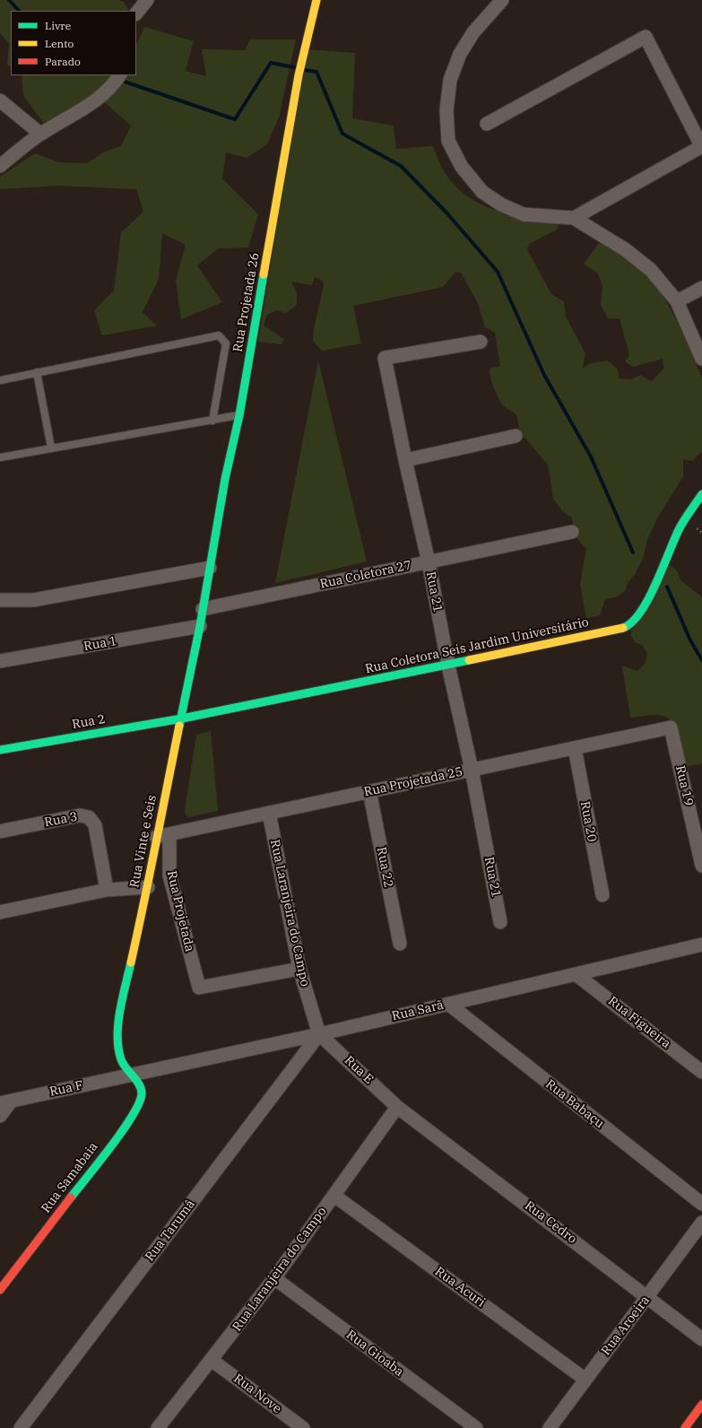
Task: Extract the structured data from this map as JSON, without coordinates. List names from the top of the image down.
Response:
{
  "streets": {
    "street": [
      "Rua Projetada 26",
      "Rua Coletora 27",
      "Rua 21",
      "Rua 1",
      "Rua Coletora Seis Jardim Universitário",
      "Rua 2",
      "Rua Projetada 25",
      "Rua 19",
      "Rua 3",
      "Rua 20",
      "Rua Vinte e Seis",
      "Rua 22",
      "Rua Projetada",
      "Rua Laranjeira do Campo",
      "Rua Sarã",
      "Rua Figueira",
      "Rua E",
      "Rua F",
      "Rua Babaçu",
      "Rua Samabaia",
      "Rua Cedro",
      "Rua Tarumâ",
      "Rua Acuri",
      "Rua Aroeira",
      "Rua Gioaba",
      "Rua Nove"
    ]
  },
  "crossings": [
    ["Rua Projetada 26", "Rua Coletora 27"],
    ["Rua Projetada 26", "Rua Vinte e Seis"],
    ["Rua Coletora 27", "Rua 21"],
    ["Rua Coletora 27", "Rua Vinte e Seis"],
    ["Rua 21", "Rua Coletora Seis Jardim Universitário"],
    ["Rua 21", "Rua Projetada 25"],
    ["Rua 1", "Rua Vinte e Seis"],
    ["Rua Coletora Seis Jardim Universitário", "Rua 2"],
    ["Rua Coletora Seis Jardim Universitário", "Rua Vinte e Seis"],
    ["Rua 2", "Rua Vinte e Seis"],
    ["Rua Projetada 25", "Rua 19"],
    ["Rua Projetada 25", "Rua 20"],
    ["Rua Projetada 25", "Rua Vinte e Seis"],
    ["Rua Projetada 25", "Rua 22"],
    ["Rua Projetada 25", "Rua Projetada"],
    ["Rua Projetada 25", "Rua Laranjeira do Campo"],
    ["Rua Vinte e Seis", "Rua Sarã"],
    ["Rua Vinte e Seis", "Rua F"],
    ["Rua Vinte e Seis", "Rua Samabaia"],
    ["Rua Projetada", "Rua Laranjeira do Campo"],
    ["Rua Laranjeira do Campo", "Rua Sarã"],
    ["Rua Laranjeira do Campo", "Rua E"],
    ["Rua Laranjeira do Campo", "Rua Cedro"],
    ["Rua Laranjeira do Campo", "Rua Tarumâ"],
    ["Rua Laranjeira do Campo", "Rua Acuri"],
    ["Rua Laranjeira do Campo", "Rua Gioaba"],
    ["Rua Laranjeira do Campo", "Rua Nove"],
    ["Rua Sarã", "Rua Figueira"],
    ["Rua Sarã", "Rua E"],
    ["Rua Sarã", "Rua F"],
    ["Rua Sarã", "Rua Babaçu"],
    ["Rua Sarã", "Rua Samabaia"],
    ["Rua Sarã", "Rua Tarumâ"],
    ["Rua E", "Rua Cedro"],
    ["Rua E", "Rua Tarumâ"],
    ["Rua F", "Rua Samabaia"],
    ["Rua Cedro", "Rua Aroeira"],
    ["Rua Acuri", "Rua Aroeira"]
  ],
  "legend": ["Livre", "Lento", "Parado"]
}
